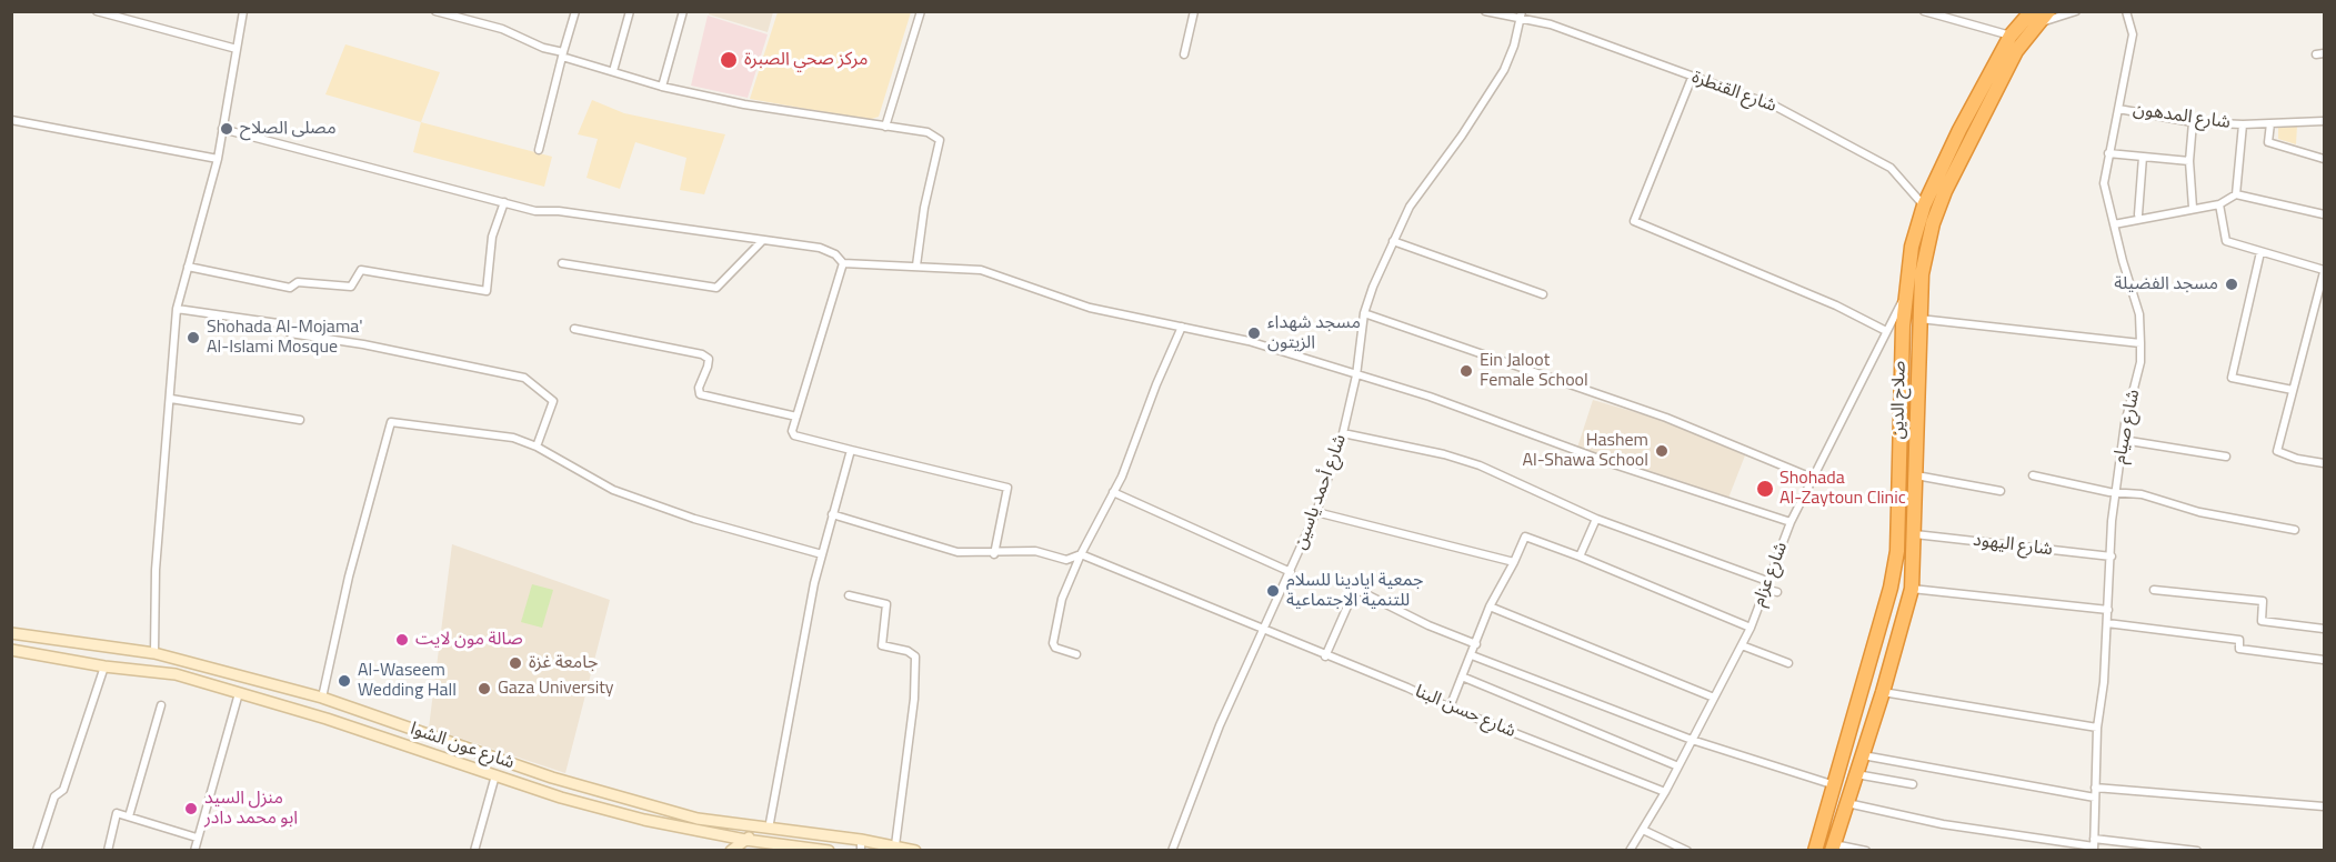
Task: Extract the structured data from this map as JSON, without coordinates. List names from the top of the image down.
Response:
{
  "streets": {
    "highway": ["صلاح الدين"],
    "main road": ["شارع عون الشوا"],
    "street": [
      "شارع القنطرة",
      "شارع المدهون",
      "شارع صيام",
      "شارع أحمد ياسين",
      "شارع اليهود",
      "شارع عزام",
      "شارع حسن البنا"
    ]
  },
  "crossings": [
    ["شارع القنطرة", "صلاح الدين"],
    ["شارع القنطرة", "شارع أحمد ياسين"],
    ["شارع المدهون", "شارع صيام"],
    ["صلاح الدين", "شارع اليهود"],
    ["صلاح الدين", "شارع عزام"],
    ["شارع صيام", "شارع اليهود"],
    ["شارع أحمد ياسين", "شارع حسن البنا"],
    ["شارع عزام", "شارع حسن البنا"]
  ],
  "places": [
    "مركز صحي الصبرة",
    "مصلى الصلاح",
    "مسجد الفضيلة",
    "مسجد شهداء الزيتون",
    "Shohada Al-Mojama' Al-Islami Mosque",
    "Ein Jaloot Female School",
    "Hashem Al-Shawa School",
    "Shohada Al-Zaytoun Clinic",
    "جمعية ايادينا للسلام للتنمية الاجتماعية",
    "صالة مون لايت",
    "جامعة غزة",
    "Al-Waseem Wedding Hall",
    "Gaza University",
    "منزل السيد ابو محمد دادر"
  ]
}
